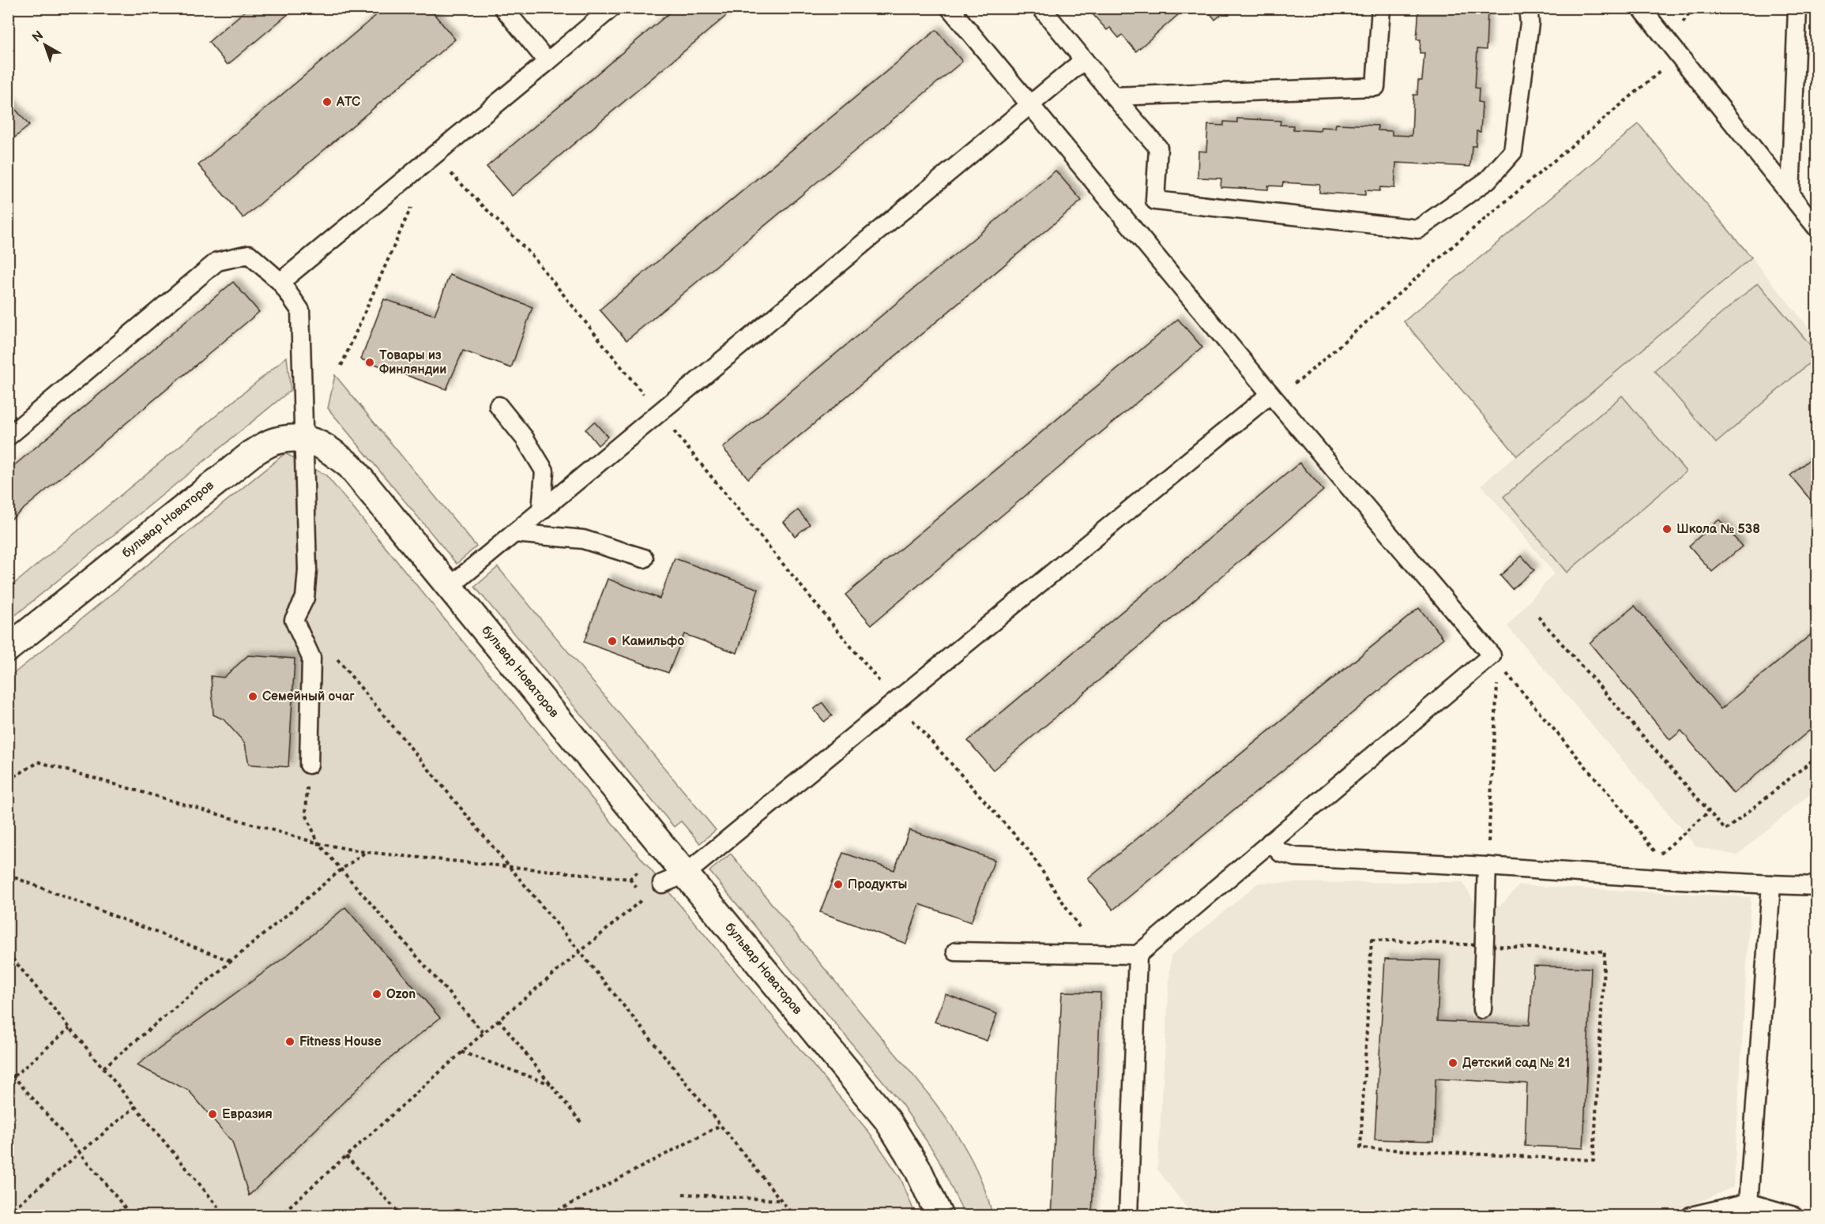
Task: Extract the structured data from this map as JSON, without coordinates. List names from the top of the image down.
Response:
{
  "streets": {
    "street": ["бульвар Новаторов"]
  },
  "places": [
    "АТС",
    "Товары из Финляндии",
    "Школа № 538",
    "Камильфо",
    "Семейный очаг",
    "Продукты",
    "Ozon",
    "Fitness House",
    "Детский сад № 21",
    "Евразия"
  ],
  "north": "top left"
}
